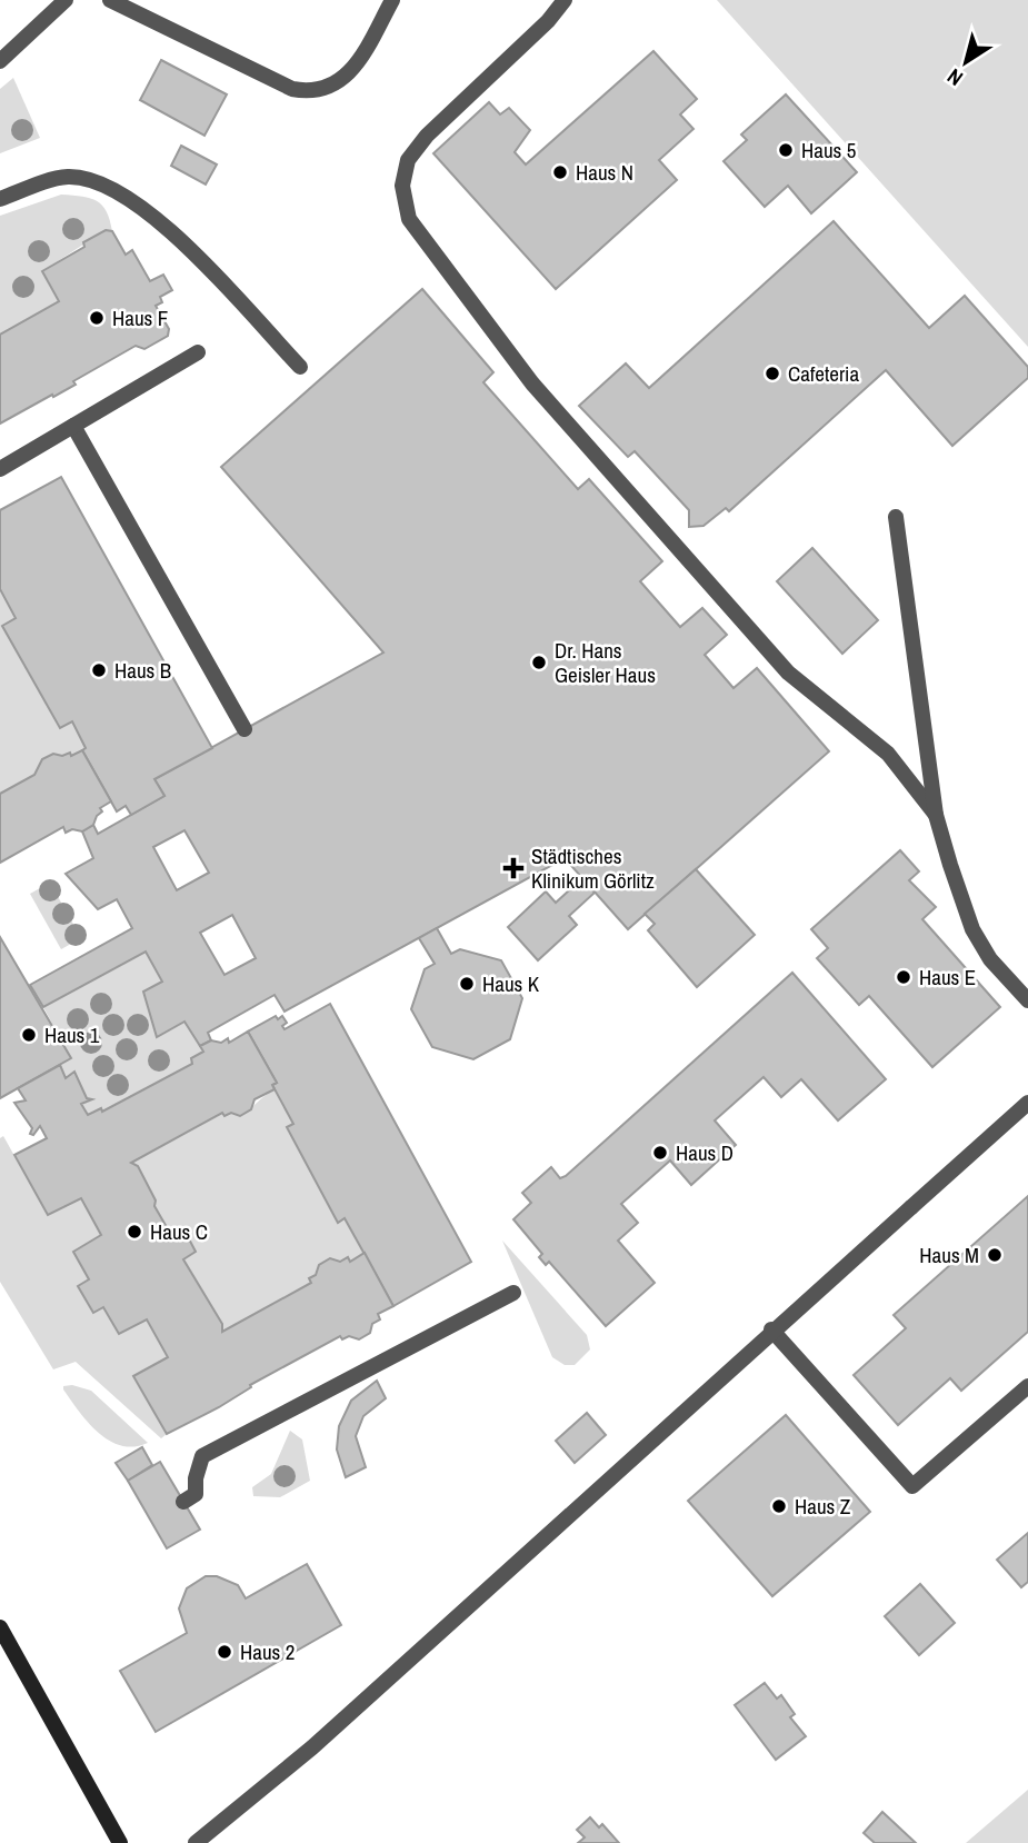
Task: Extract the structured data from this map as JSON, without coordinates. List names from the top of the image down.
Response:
{
  "places": {
    "other": [
      "Haus 5",
      "Haus N",
      "Haus F",
      "Cafeteria",
      "Dr. Hans Geisler Haus",
      "Haus B",
      "Haus E",
      "Haus K",
      "Haus 1",
      "Haus D",
      "Haus C",
      "Haus M",
      "Haus Z",
      "Haus 2"
    ],
    "health": ["Städtisches Klinikum Görlitz"]
  },
  "north": "bottom left"
}
